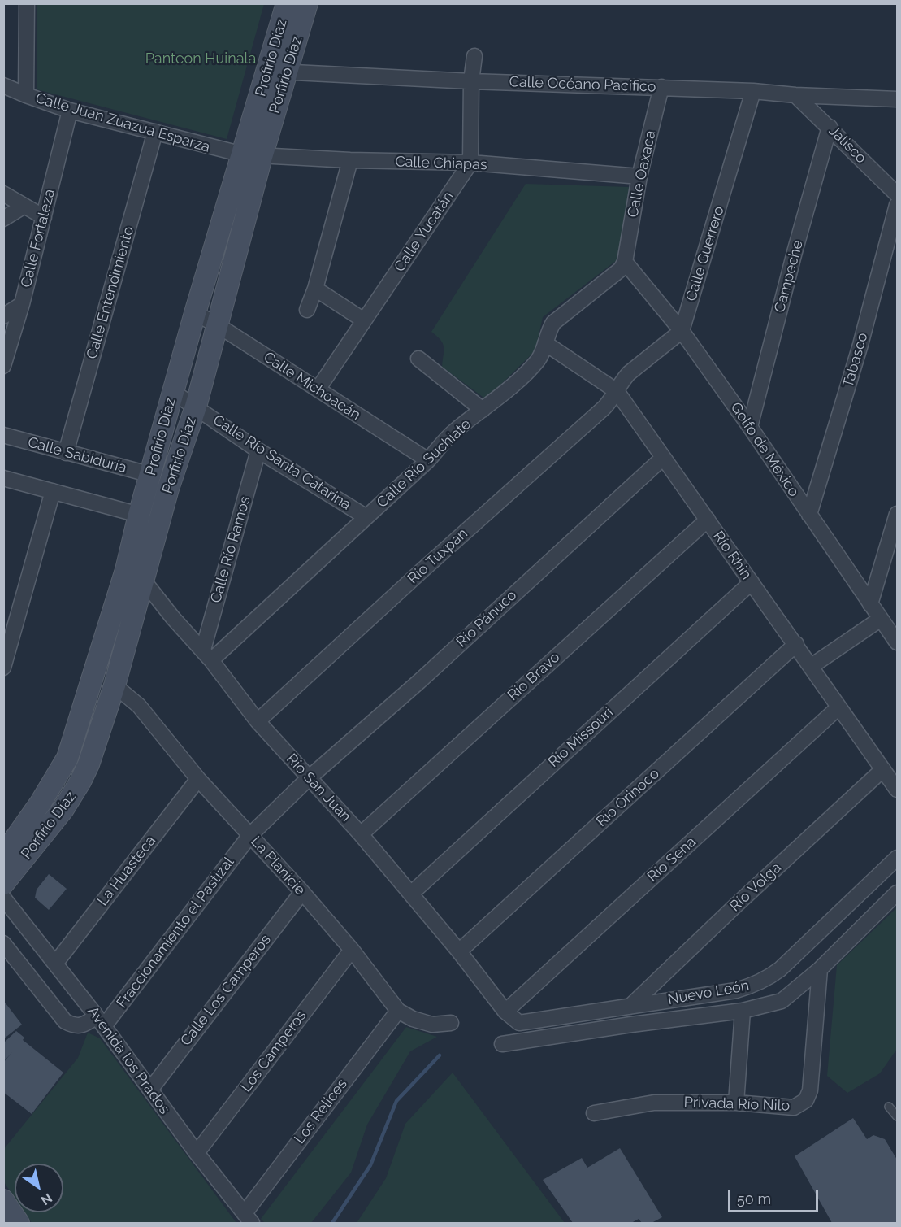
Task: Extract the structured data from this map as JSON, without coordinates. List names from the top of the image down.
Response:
{
  "streets": {
    "street": [
      "Profirio Díaz",
      "Porfirio Díaz",
      "Calle Océano Pacífico",
      "Calle Juan Zuazua Esparza",
      "Jalisco",
      "Calle Chiapas",
      "Calle Oaxaca",
      "Calle Yucatán",
      "Calle Fortaleza",
      "Calle Guerrero",
      "Campeche",
      "Calle Entendimiento",
      "Tabasco",
      "Calle Michoacán",
      "Golfo de México",
      "Calle Sabiduría",
      "Calle Río Santa Catarina",
      "Calle Río Suchiate",
      "Calle Río Ramos",
      "Río Rhin",
      "Río Tuxpan",
      "Río Pánuco",
      "Río Bravo",
      "Río Missouri",
      "Río San Juan",
      "Río Orinoco",
      "Río Sena",
      "La Planicie",
      "La Huasteca",
      "Río Volga",
      "Fraccionamiento el Pastizal",
      "Calle Los Camperos",
      "Nuevo León",
      "Los Camperos",
      "Avenida los Prados",
      "Privada Río Nilo",
      "Los Relices"
    ]
  },
  "crossings": [
    ["Profirio Díaz", "Porfirio Díaz"],
    ["Profirio Díaz", "Calle Océano Pacífico"],
    ["Profirio Díaz", "Calle Juan Zuazua Esparza"],
    ["Profirio Díaz", "Calle Chiapas"],
    ["Profirio Díaz", "Calle Michoacán"],
    ["Profirio Díaz", "Calle Sabiduría"],
    ["Profirio Díaz", "Calle Río Santa Catarina"],
    ["Profirio Díaz", "Río San Juan"],
    ["Porfirio Díaz", "Calle Océano Pacífico"],
    ["Porfirio Díaz", "Calle Juan Zuazua Esparza"],
    ["Porfirio Díaz", "Calle Chiapas"],
    ["Porfirio Díaz", "Calle Michoacán"],
    ["Porfirio Díaz", "Calle Río Santa Catarina"],
    ["Porfirio Díaz", "Río San Juan"],
    ["Porfirio Díaz", "La Planicie"],
    ["Calle Océano Pacífico", "Jalisco"],
    ["Calle Océano Pacífico", "Calle Oaxaca"],
    ["Calle Océano Pacífico", "Calle Guerrero"],
    ["Calle Juan Zuazua Esparza", "Calle Chiapas"],
    ["Calle Juan Zuazua Esparza", "Calle Fortaleza"],
    ["Calle Juan Zuazua Esparza", "Calle Entendimiento"],
    ["Jalisco", "Campeche"],
    ["Calle Chiapas", "Calle Oaxaca"],
    ["Calle Chiapas", "Calle Yucatán"],
    ["Calle Oaxaca", "Golfo de México"],
    ["Calle Oaxaca", "Calle Río Suchiate"],
    ["Calle Yucatán", "Calle Michoacán"],
    ["Calle Guerrero", "Golfo de México"],
    ["Campeche", "Golfo de México"],
    ["Calle Entendimiento", "Calle Sabiduría"],
    ["Tabasco", "Golfo de México"],
    ["Calle Michoacán", "Calle Río Suchiate"],
    ["Golfo de México", "Calle Río Suchiate"],
    ["Calle Río Santa Catarina", "Calle Río Suchiate"],
    ["Calle Río Santa Catarina", "Calle Río Ramos"],
    ["Calle Río Suchiate", "Calle Río Ramos"],
    ["Calle Río Suchiate", "Río Rhin"],
    ["Calle Río Suchiate", "Río San Juan"],
    ["Calle Río Ramos", "Río San Juan"],
    ["Río Rhin", "Río Tuxpan"],
    ["Río Rhin", "Río Pánuco"],
    ["Río Rhin", "Río Bravo"],
    ["Río Rhin", "Río Missouri"],
    ["Río Rhin", "Río Orinoco"],
    ["Río Rhin", "Río Sena"],
    ["Río Rhin", "Río Volga"],
    ["Río Tuxpan", "Río San Juan"],
    ["Río Pánuco", "Río San Juan"],
    ["Río Pánuco", "Fraccionamiento el Pastizal"],
    ["Río Bravo", "Río San Juan"],
    ["Río Missouri", "Río San Juan"],
    ["Río San Juan", "Río Orinoco"],
    ["Río San Juan", "Río Sena"],
    ["Río San Juan", "Fraccionamiento el Pastizal"],
    ["La Planicie", "La Huasteca"],
    ["La Planicie", "Fraccionamiento el Pastizal"],
    ["La Planicie", "Calle Los Camperos"],
    ["La Planicie", "Los Camperos"],
    ["La Planicie", "Los Relices"],
    ["La Huasteca", "Avenida los Prados"],
    ["Río Volga", "Nuevo León"],
    ["Fraccionamiento el Pastizal", "Avenida los Prados"],
    ["Calle Los Camperos", "Avenida los Prados"],
    ["Nuevo León", "Privada Río Nilo"],
    ["Los Camperos", "Avenida los Prados"],
    ["Avenida los Prados", "Los Relices"]
  ],
  "parks": ["Panteon Huinala"],
  "scale_bar": "50 m",
  "north": "bottom right"
}
